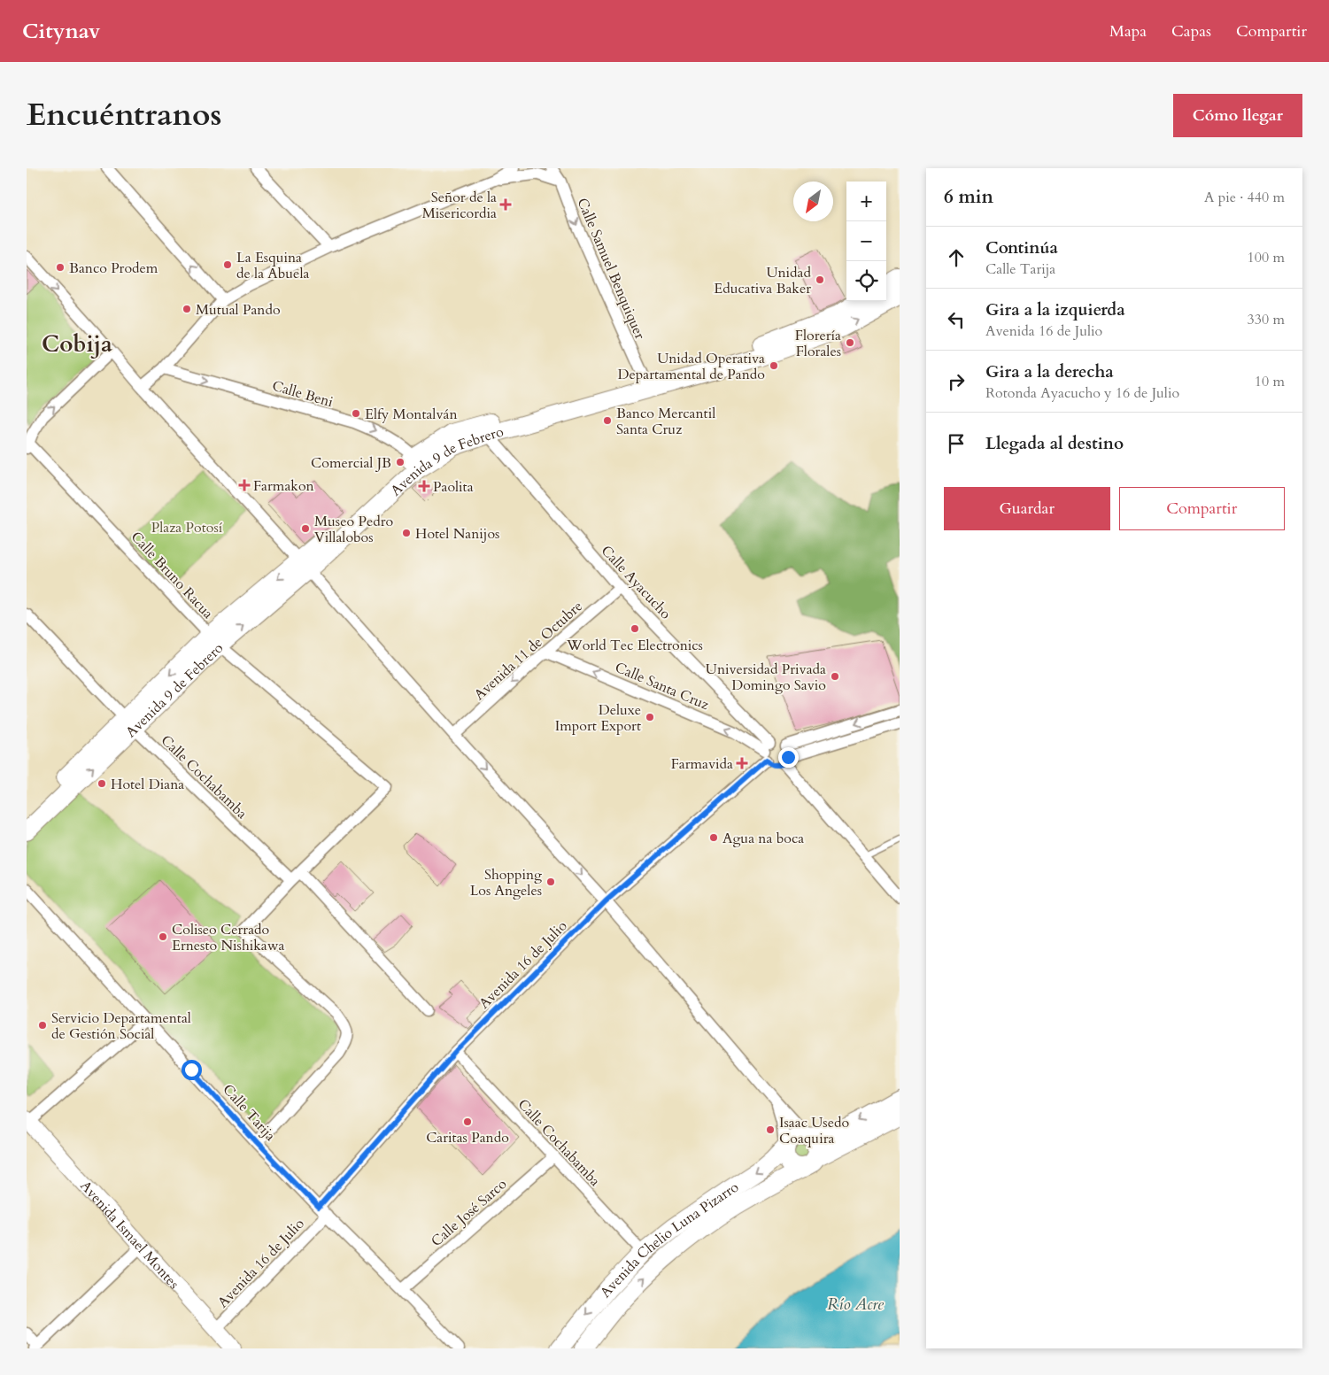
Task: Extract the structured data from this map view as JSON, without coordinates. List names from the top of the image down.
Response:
{
  "streets": {
    "main road": ["Avenida 9 de Febrero", "Avenida Chelio Luna Pizarro"],
    "street": [
      "Calle Samuel Benquiquer",
      "Calle Beni",
      "Calle Bruno Racua",
      "Calle Ayacucho",
      "Avenida 11 de Octubre",
      "Calle Santa Cruz",
      "Calle Cochabamba",
      "Avenida 16 de Julio",
      "Calle Tarija",
      "Calle José Sarco",
      "Avenida Ismael Montes"
    ]
  },
  "crossings": [
    ["Calle Samuel Benquiquer", "Avenida 9 de Febrero"],
    ["Calle Beni", "Avenida 9 de Febrero"],
    ["Avenida 9 de Febrero", "Calle Bruno Racua"],
    ["Avenida 9 de Febrero", "Calle Ayacucho"],
    ["Avenida 9 de Febrero", "Calle Cochabamba"],
    ["Calle Bruno Racua", "Calle Cochabamba"],
    ["Calle Ayacucho", "Avenida 11 de Octubre"],
    ["Calle Ayacucho", "Calle Santa Cruz"],
    ["Calle Ayacucho", "Avenida 16 de Julio"],
    ["Avenida 11 de Octubre", "Calle Santa Cruz"],
    ["Calle Santa Cruz", "Avenida 16 de Julio"],
    ["Calle Cochabamba", "Avenida 16 de Julio"],
    ["Calle Cochabamba", "Calle José Sarco"],
    ["Calle Cochabamba", "Avenida Chelio Luna Pizarro"],
    ["Avenida 16 de Julio", "Calle Tarija"],
    ["Avenida 16 de Julio", "Avenida Ismael Montes"],
    ["Calle Tarija", "Calle José Sarco"]
  ],
  "one_way": [
    "Calle Samuel Benquiquer",
    "Calle Beni",
    "Avenida 11 de Octubre",
    "Calle Santa Cruz"
  ],
  "districts": ["Cobija"],
  "water": ["Río Acre"],
  "parks": ["Plaza Potosí"],
  "places": {
    "health": [
      "Señor de la Misericordia",
      "Farmakon",
      "Paolita",
      "Farmavida"
    ],
    "other": [
      "La Esquina de la Abuela",
      "Banco Prodem",
      "Unidad Educativa Baker",
      "Mutual Pando",
      "Florería Florales",
      "Unidad Operativa Departamental de Pando",
      "Elfy Montalván",
      "Banco Mercantil Santa Cruz",
      "Comercial JB",
      "Museo Pedro Villalobos",
      "Hotel Nanijos",
      "World Tec Electronics",
      "Universidad Privada Domingo Savio",
      "Deluxe Import Export",
      "Hotel Diana",
      "Agua na boca",
      "Shopping Los Angeles",
      "Coliseo Cerrado Ernesto Nishikawa",
      "Servicio Departamental de Gestión Social",
      "Caritas Pando",
      "Isaac Usedo Coaquira"
    ]
  },
  "north": "bottom left",
  "page": {
    "header": "Citynav",
    "nav": ["Mapa", "Capas", "Compartir"],
    "title": "Encuéntranos",
    "buttons": [
      "Cómo llegar",
      ["Guardar", "Compartir"]
    ],
    "heading": ["6 min", "A pie · 440 m"],
    "map_buttons": ["+", "−"],
    "list": [
      ["Continúa", "Calle Tarija", "100 m"],
      ["Gira a la izquierda", "Avenida 16 de Julio", "330 m"],
      ["Gira a la derecha", "Rotonda Ayacucho y 16 de Julio", "10 m"],
      "Llegada al destino"
    ]
  }
}
